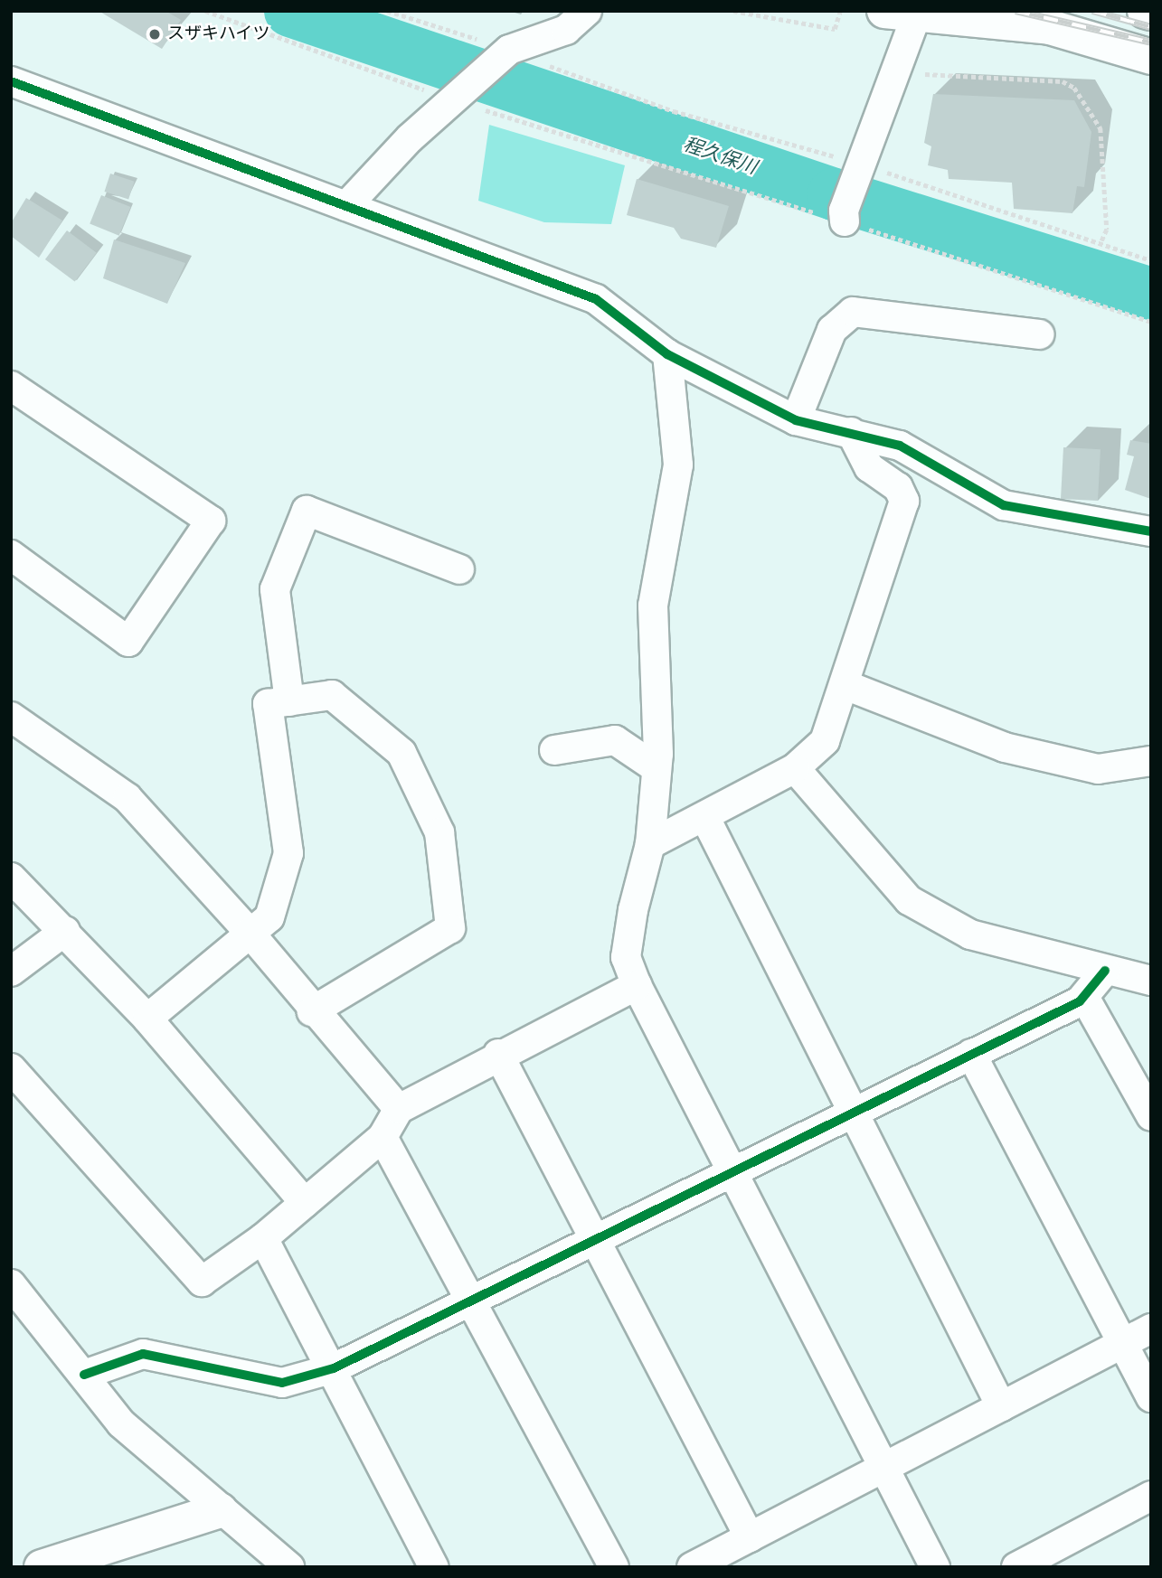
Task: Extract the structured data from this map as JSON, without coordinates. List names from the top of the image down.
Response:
{
  "water": ["程久保川"],
  "places": ["スザキハイツ"]
}
